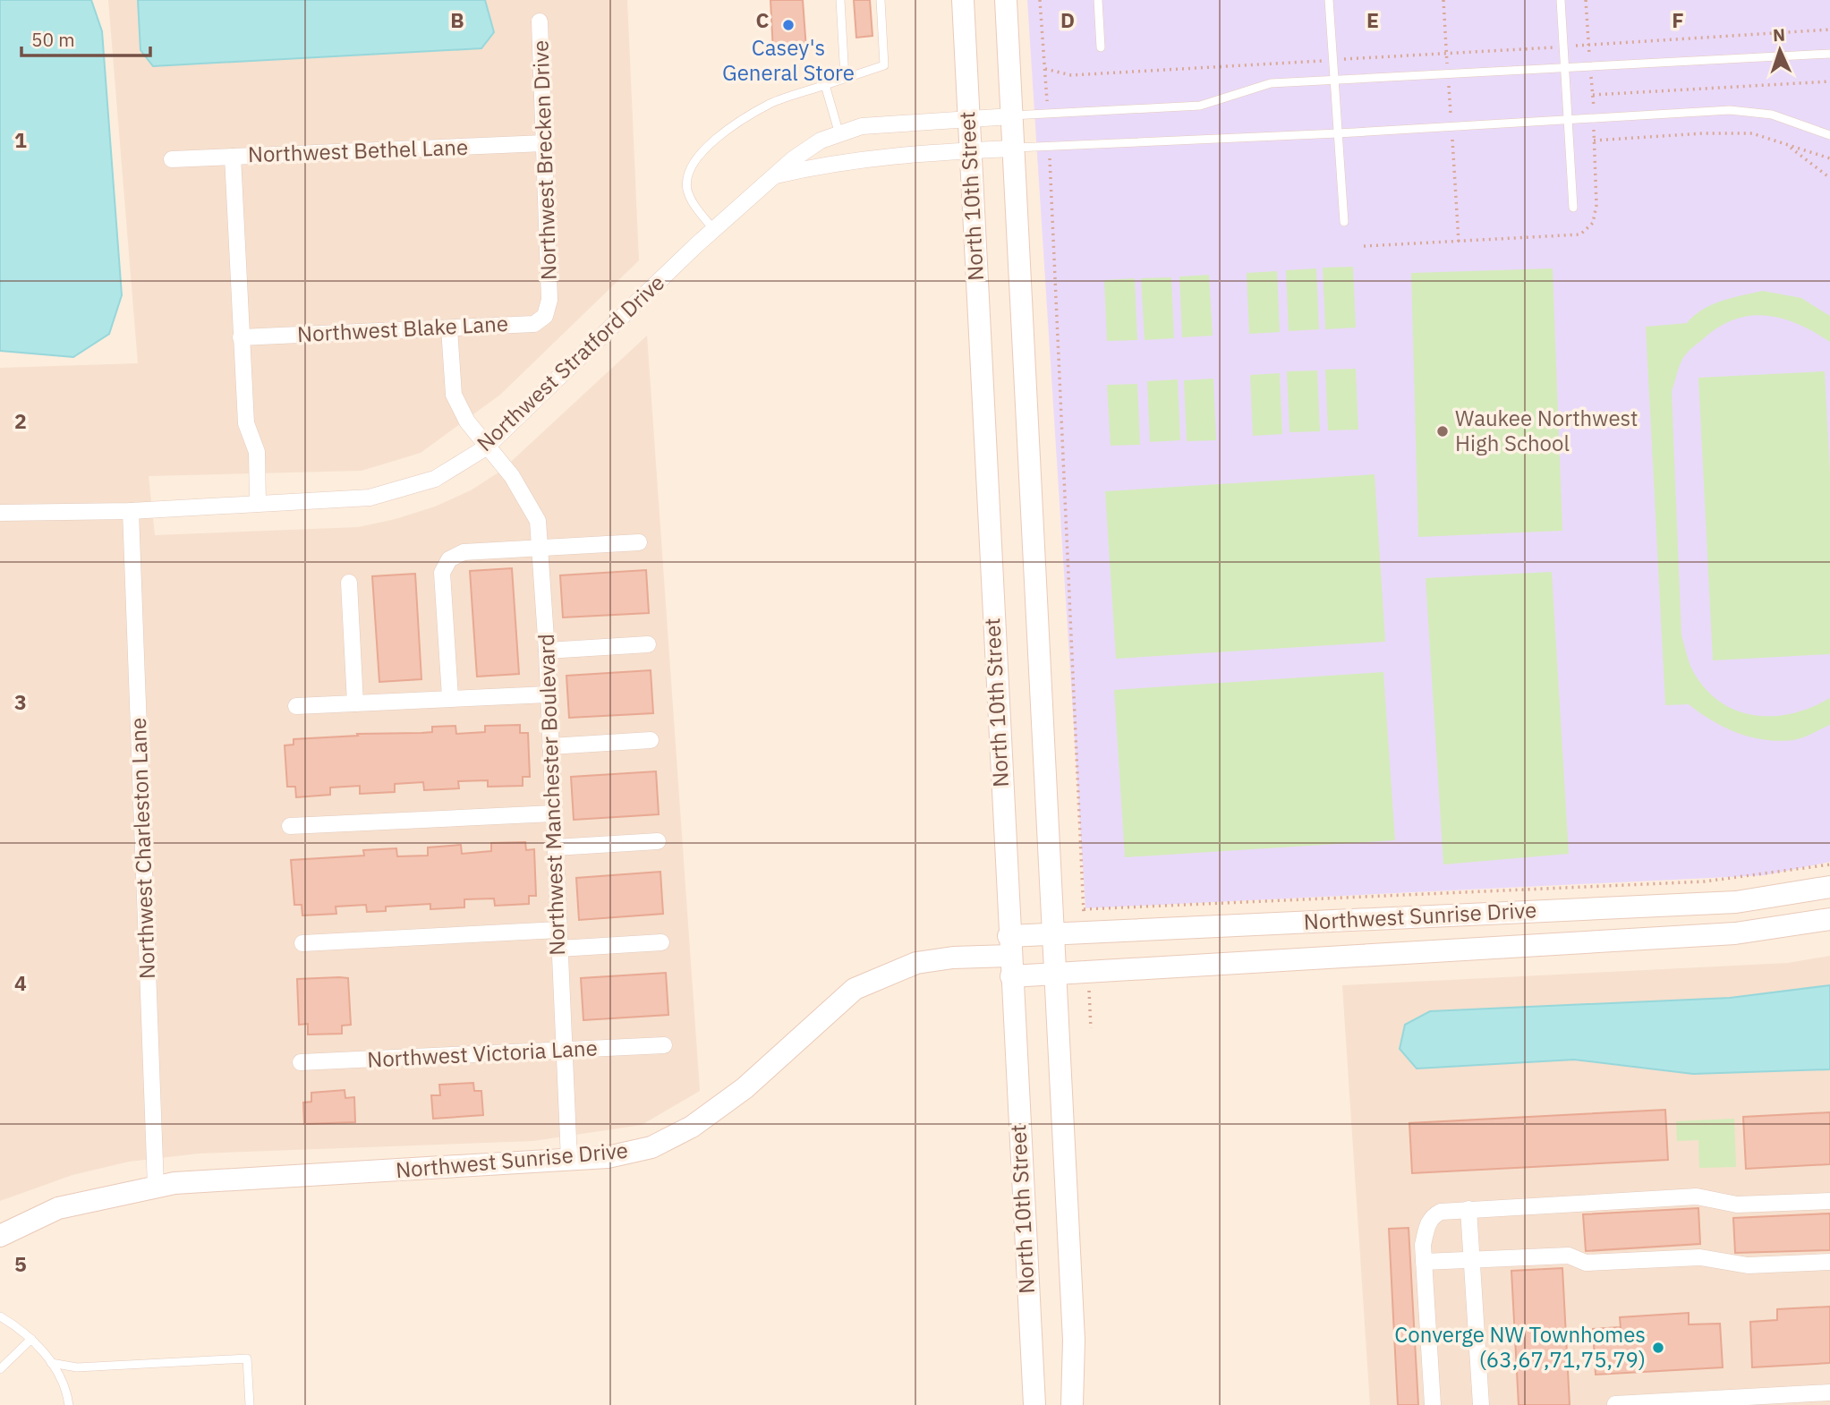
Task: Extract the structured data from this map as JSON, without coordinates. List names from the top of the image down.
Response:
{
  "streets": {
    "main road": ["North 10th Street", "Northwest Sunrise Drive"],
    "street": [
      "Northwest Bethel Lane",
      "Northwest Brecken Drive",
      "Northwest Blake Lane",
      "Northwest Stratford Drive",
      "Northwest Manchester Boulevard",
      "Northwest Charleston Lane",
      "Northwest Victoria Lane"
    ]
  },
  "crossings": [
    ["Northwest Bethel Lane", "Northwest Brecken Drive"],
    ["Northwest Brecken Drive", "Northwest Blake Lane"],
    ["North 10th Street", "Northwest Stratford Drive"],
    ["North 10th Street", "Northwest Sunrise Drive"],
    ["Northwest Blake Lane", "Northwest Manchester Boulevard"],
    ["Northwest Stratford Drive", "Northwest Manchester Boulevard"],
    ["Northwest Stratford Drive", "Northwest Charleston Lane"],
    ["Northwest Manchester Boulevard", "Northwest Sunrise Drive"],
    ["Northwest Manchester Boulevard", "Northwest Victoria Lane"],
    ["Northwest Charleston Lane", "Northwest Sunrise Drive"]
  ],
  "places": ["Casey's General Store", "Waukee Northwest High School", "Converge NW Townhomes (63,67,71,75,79)"],
  "scale_bar": "50 m",
  "north": "top",
  "grid": {
    "columns": [
      "B",
      "C",
      "D",
      "E",
      "F"
    ],
    "rows": [
      "1",
      "2",
      "3",
      "4",
      "5"
    ]
  }
}
